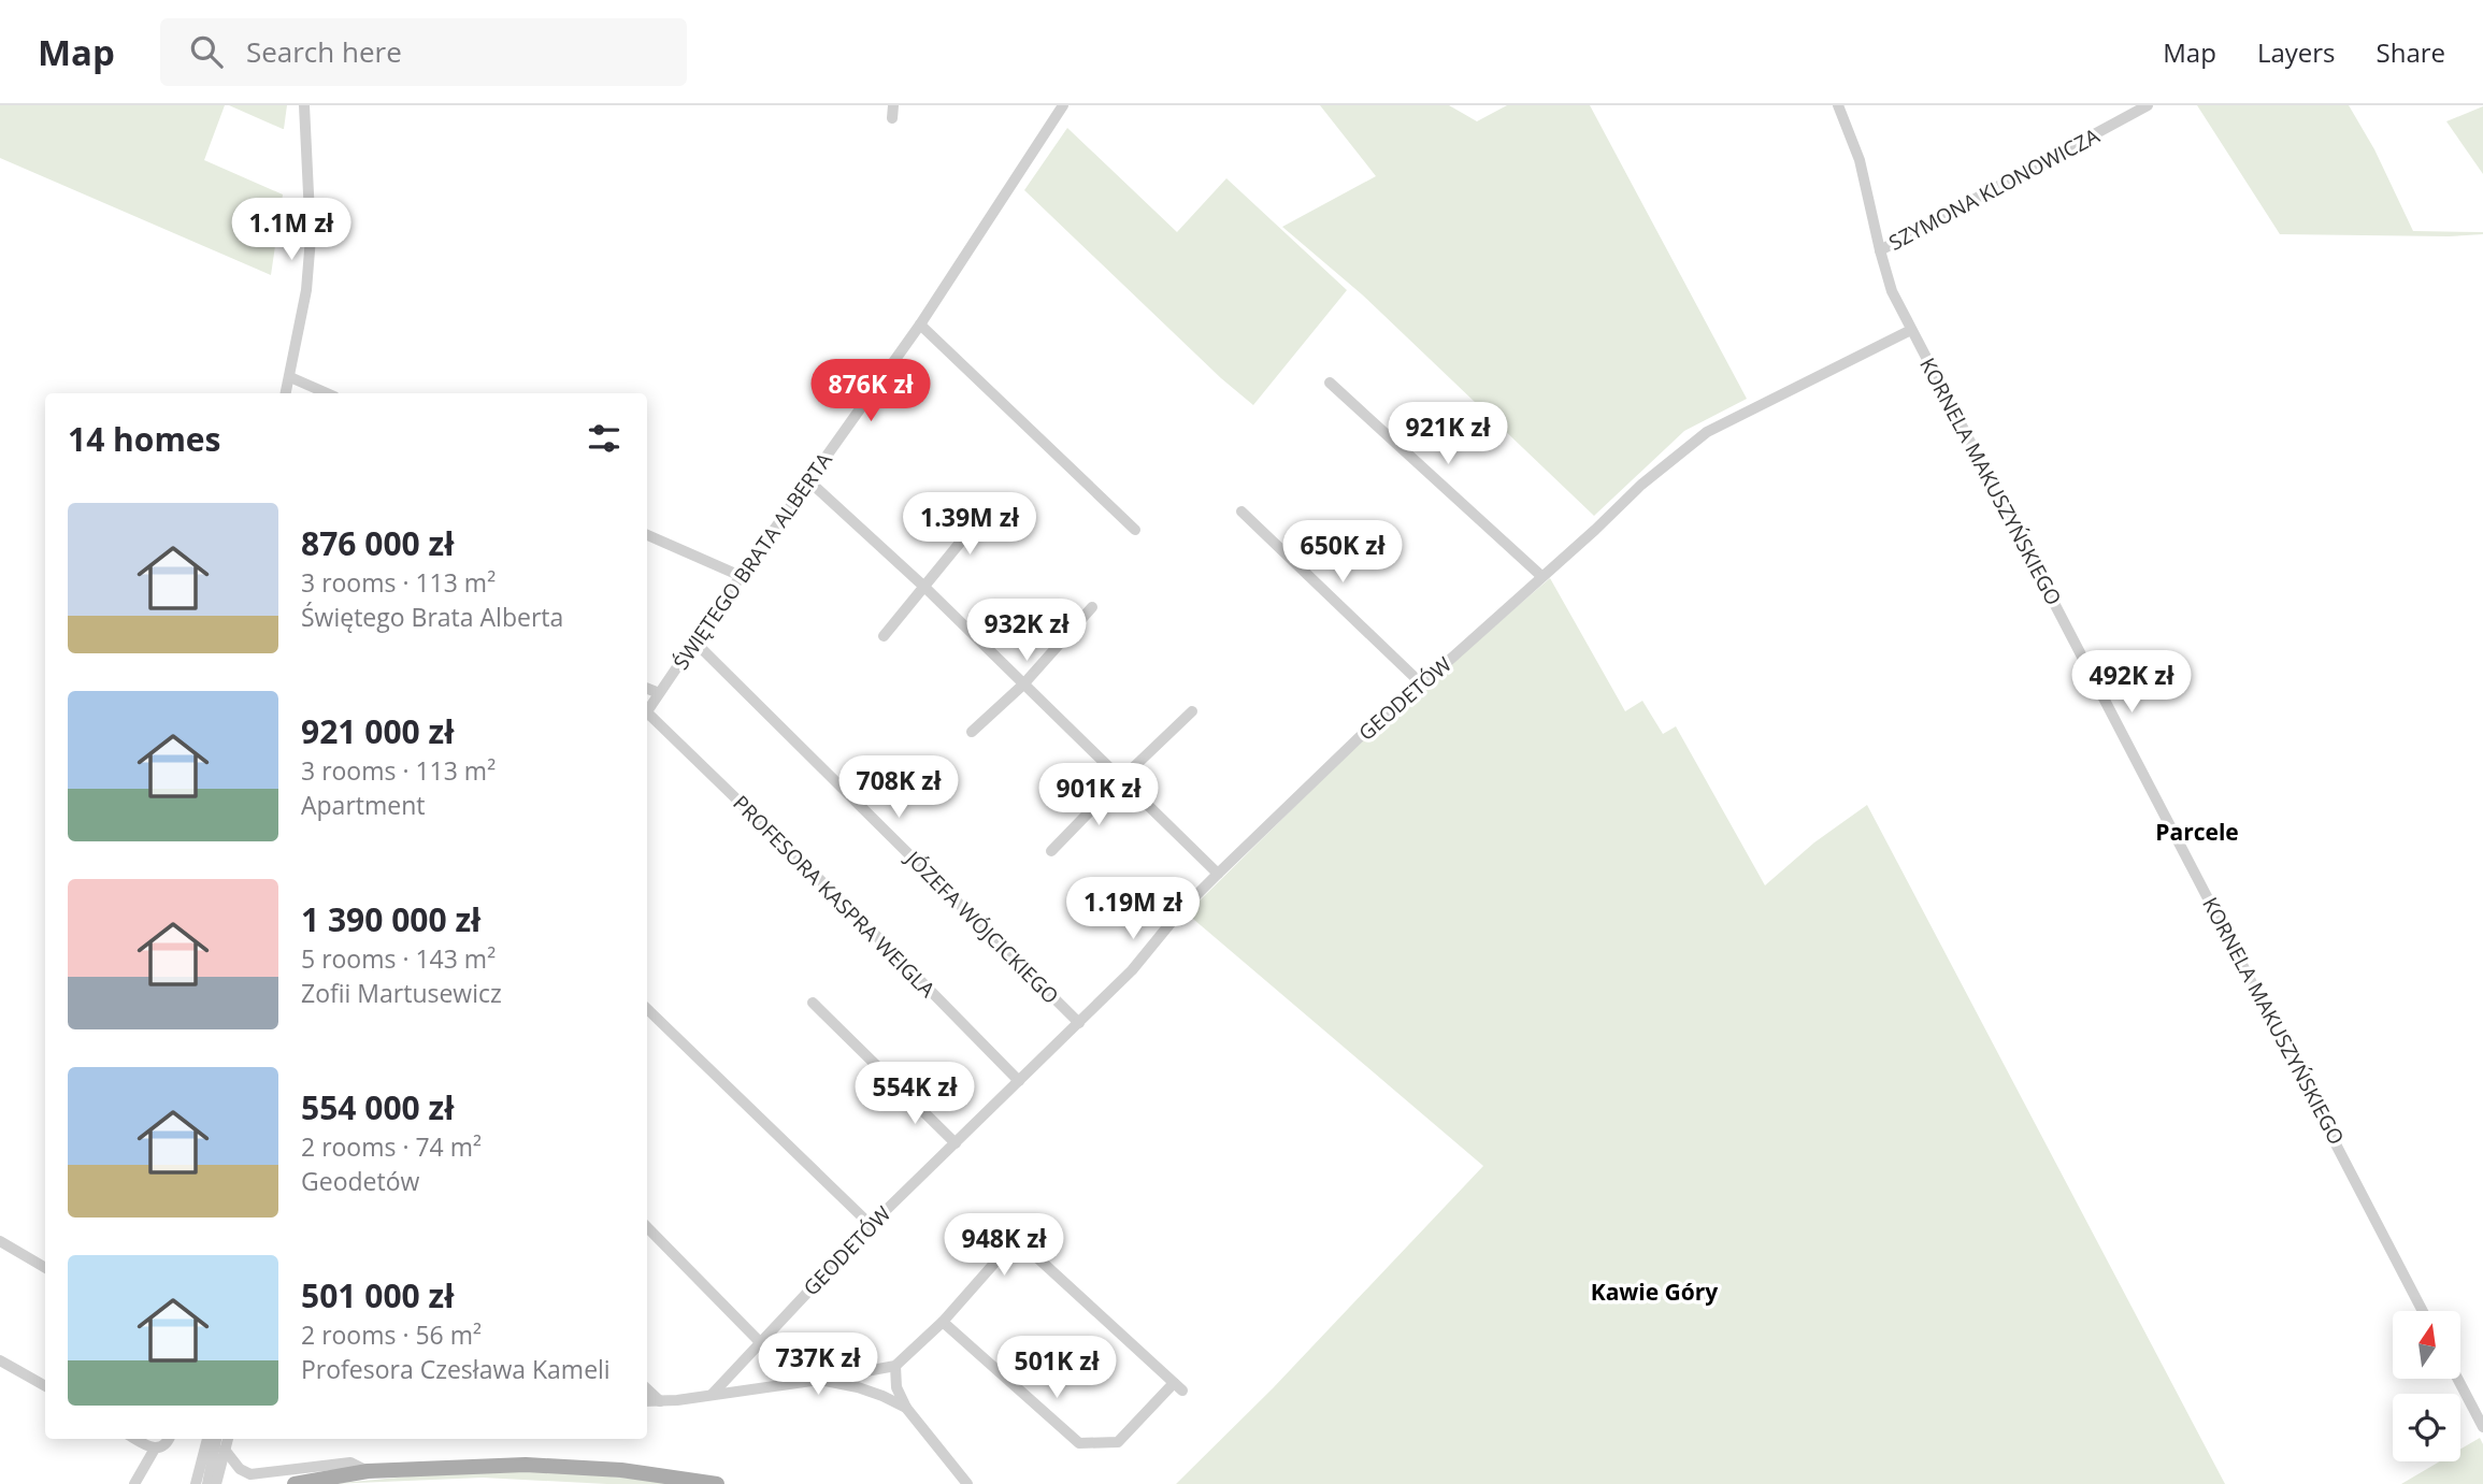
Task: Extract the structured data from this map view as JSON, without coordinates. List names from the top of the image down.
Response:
{
  "streets": {
    "street": [
      "SZYMONA KLONOWICZA",
      "KORNELA MAKUSZYŃSKIEGO",
      "ŚWIĘTEGO BRATA ALBERTA",
      "GEODETÓW",
      "PROFESORA KASPRA WEIGLA",
      "JÓZEFA WÓJCICKIEGO"
    ]
  },
  "crossings": [
    ["SZYMONA KLONOWICZA", "KORNELA MAKUSZYŃSKIEGO"],
    ["KORNELA MAKUSZYŃSKIEGO", "GEODETÓW"],
    ["ŚWIĘTEGO BRATA ALBERTA", "JÓZEFA WÓJCICKIEGO"],
    ["GEODETÓW", "PROFESORA KASPRA WEIGLA"],
    ["GEODETÓW", "JÓZEFA WÓJCICKIEGO"]
  ],
  "districts": ["Parcele", "Kawie Góry"],
  "north": "top",
  "page": {
    "header": "Map",
    "search": "Search here",
    "nav": ["Map", "Layers", "Share"],
    "price": [
      "1.1M zł",
      "876K zł",
      "921K zł",
      "1.39M zł",
      "650K zł",
      "932K zł",
      "492K zł",
      "708K zł",
      "901K zł",
      "1.19M zł",
      "554K zł",
      "948K zł",
      "737K zł",
      "501K zł"
    ],
    "heading": "14 homes",
    "list": [
      {
        "name": "876 000 zł",
        "note": "3 rooms · 113 m² · Świętego Brata Alberta"
      },
      {
        "name": "921 000 zł",
        "note": "3 rooms · 113 m² · Apartment"
      },
      {
        "name": "1 390 000 zł",
        "note": "5 rooms · 143 m² · Zofii Martusewicz"
      },
      {
        "name": "554 000 zł",
        "note": "2 rooms · 74 m² · Geodetów"
      },
      {
        "name": "501 000 zł",
        "note": "2 rooms · 56 m² · Profesora Czesława Kameli"
      }
    ]
  }
}
